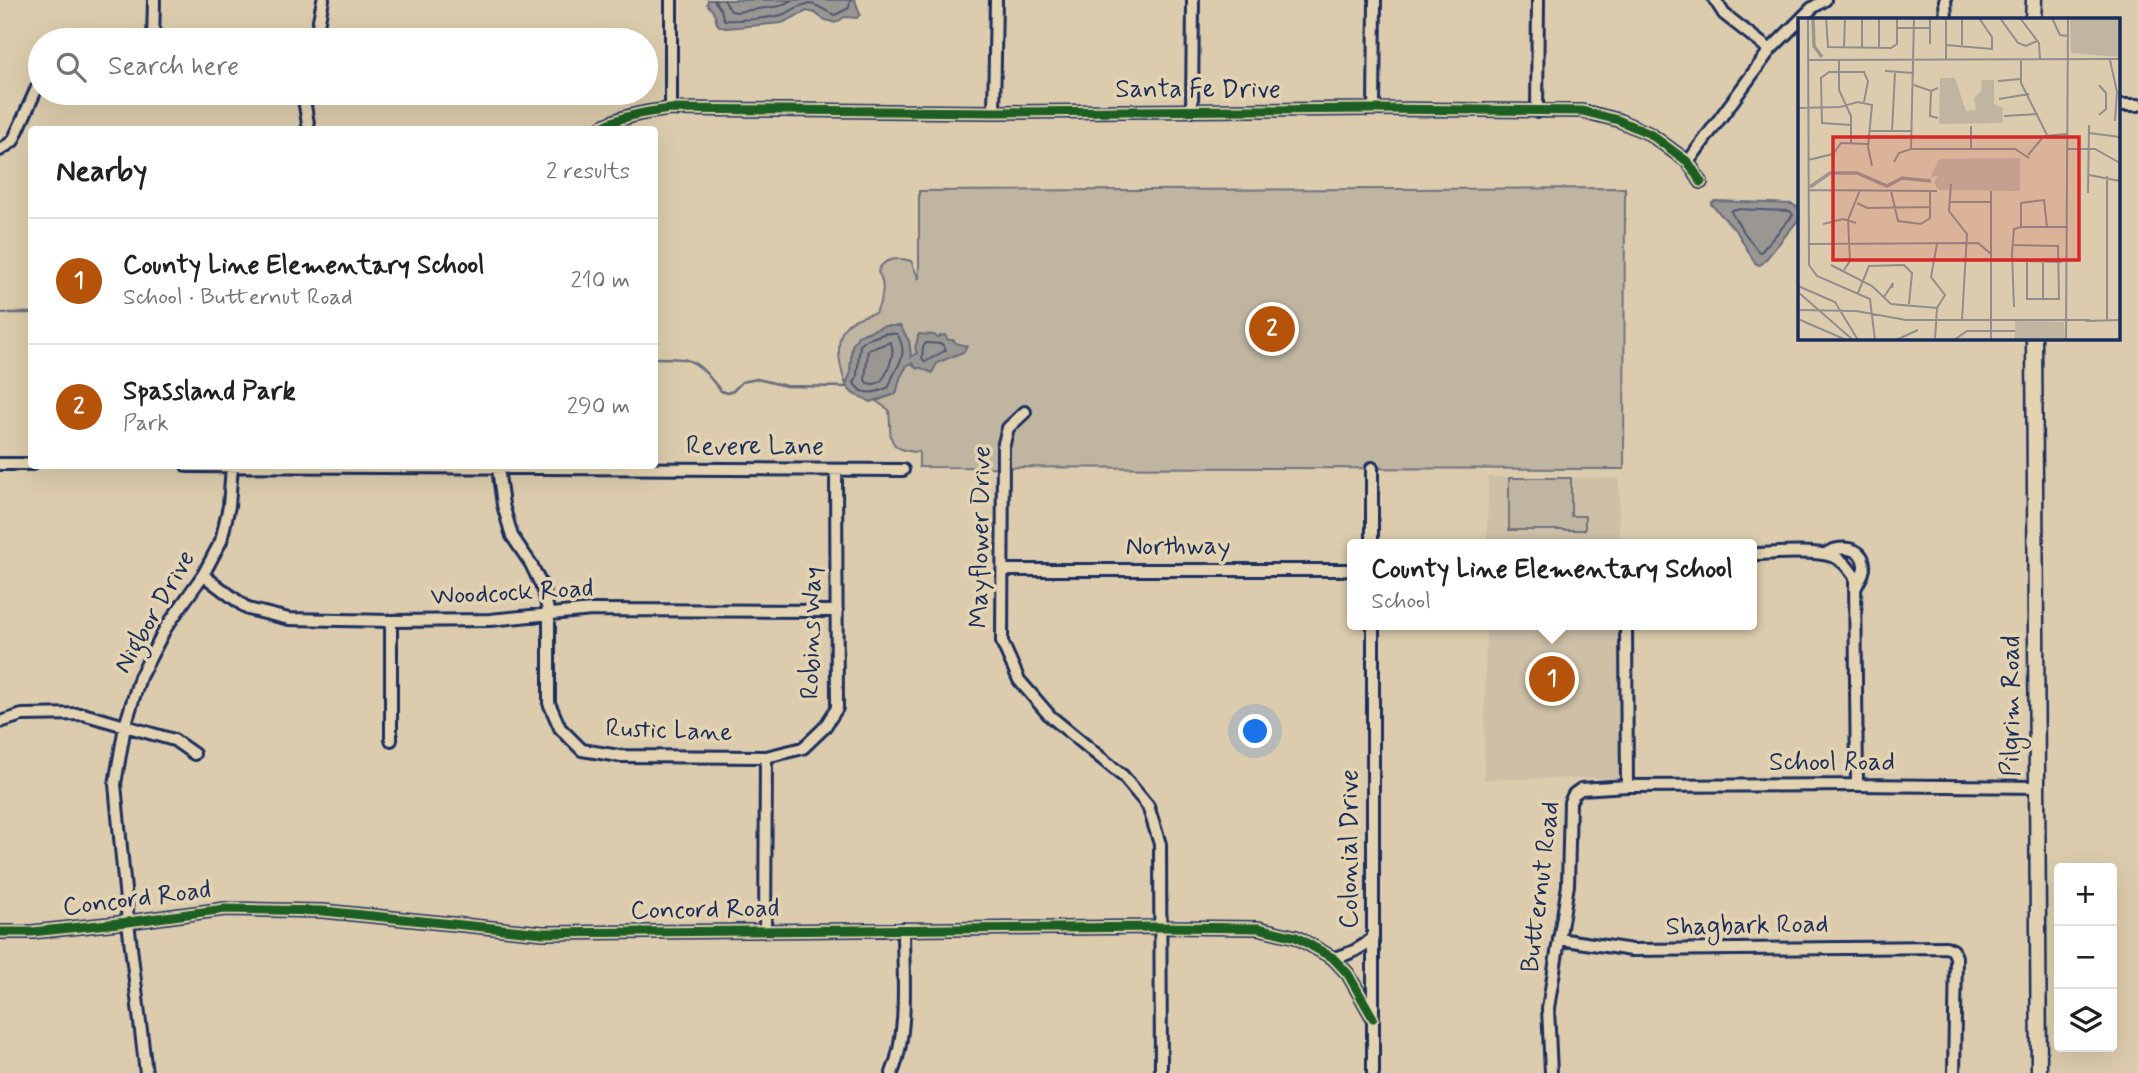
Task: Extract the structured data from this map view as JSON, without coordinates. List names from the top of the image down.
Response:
{
  "streets": {
    "street": [
      "Santa Fe Drive",
      "Revere Lane",
      "Mayflower Drive",
      "Northway",
      "Woodcock Road",
      "Nigbor Drive",
      "Robins Way",
      "Pilgrim Road",
      "Rustic Lane",
      "School Road",
      "Colonial Drive",
      "Butternut Road",
      "Concord Road",
      "Shagbark Road"
    ]
  },
  "crossings": [
    ["Revere Lane", "Robins Way"],
    ["Mayflower Drive", "Northway"],
    ["Mayflower Drive", "Concord Road"],
    ["Woodcock Road", "Nigbor Drive"],
    ["Woodcock Road", "Robins Way"],
    ["Woodcock Road", "Rustic Lane"],
    ["Nigbor Drive", "Concord Road"],
    ["Robins Way", "Rustic Lane"],
    ["Pilgrim Road", "School Road"],
    ["School Road", "Butternut Road"],
    ["Colonial Drive", "Concord Road"],
    ["Butternut Road", "Shagbark Road"]
  ],
  "page": {
    "search": "Search here",
    "heading": ["Nearby", "2 results"],
    "list": [
      {
        "mark": "1",
        "name": "County Line Elementary School",
        "note": "School · Butternut Road",
        "value": "210 m"
      },
      {
        "mark": "2",
        "name": "Spassland Park",
        "note": "Park",
        "value": "290 m"
      }
    ],
    "pins": ["2", "1"],
    "popup": ["County Line Elementary School", "School"],
    "map_buttons": ["+", "−"]
  }
}
